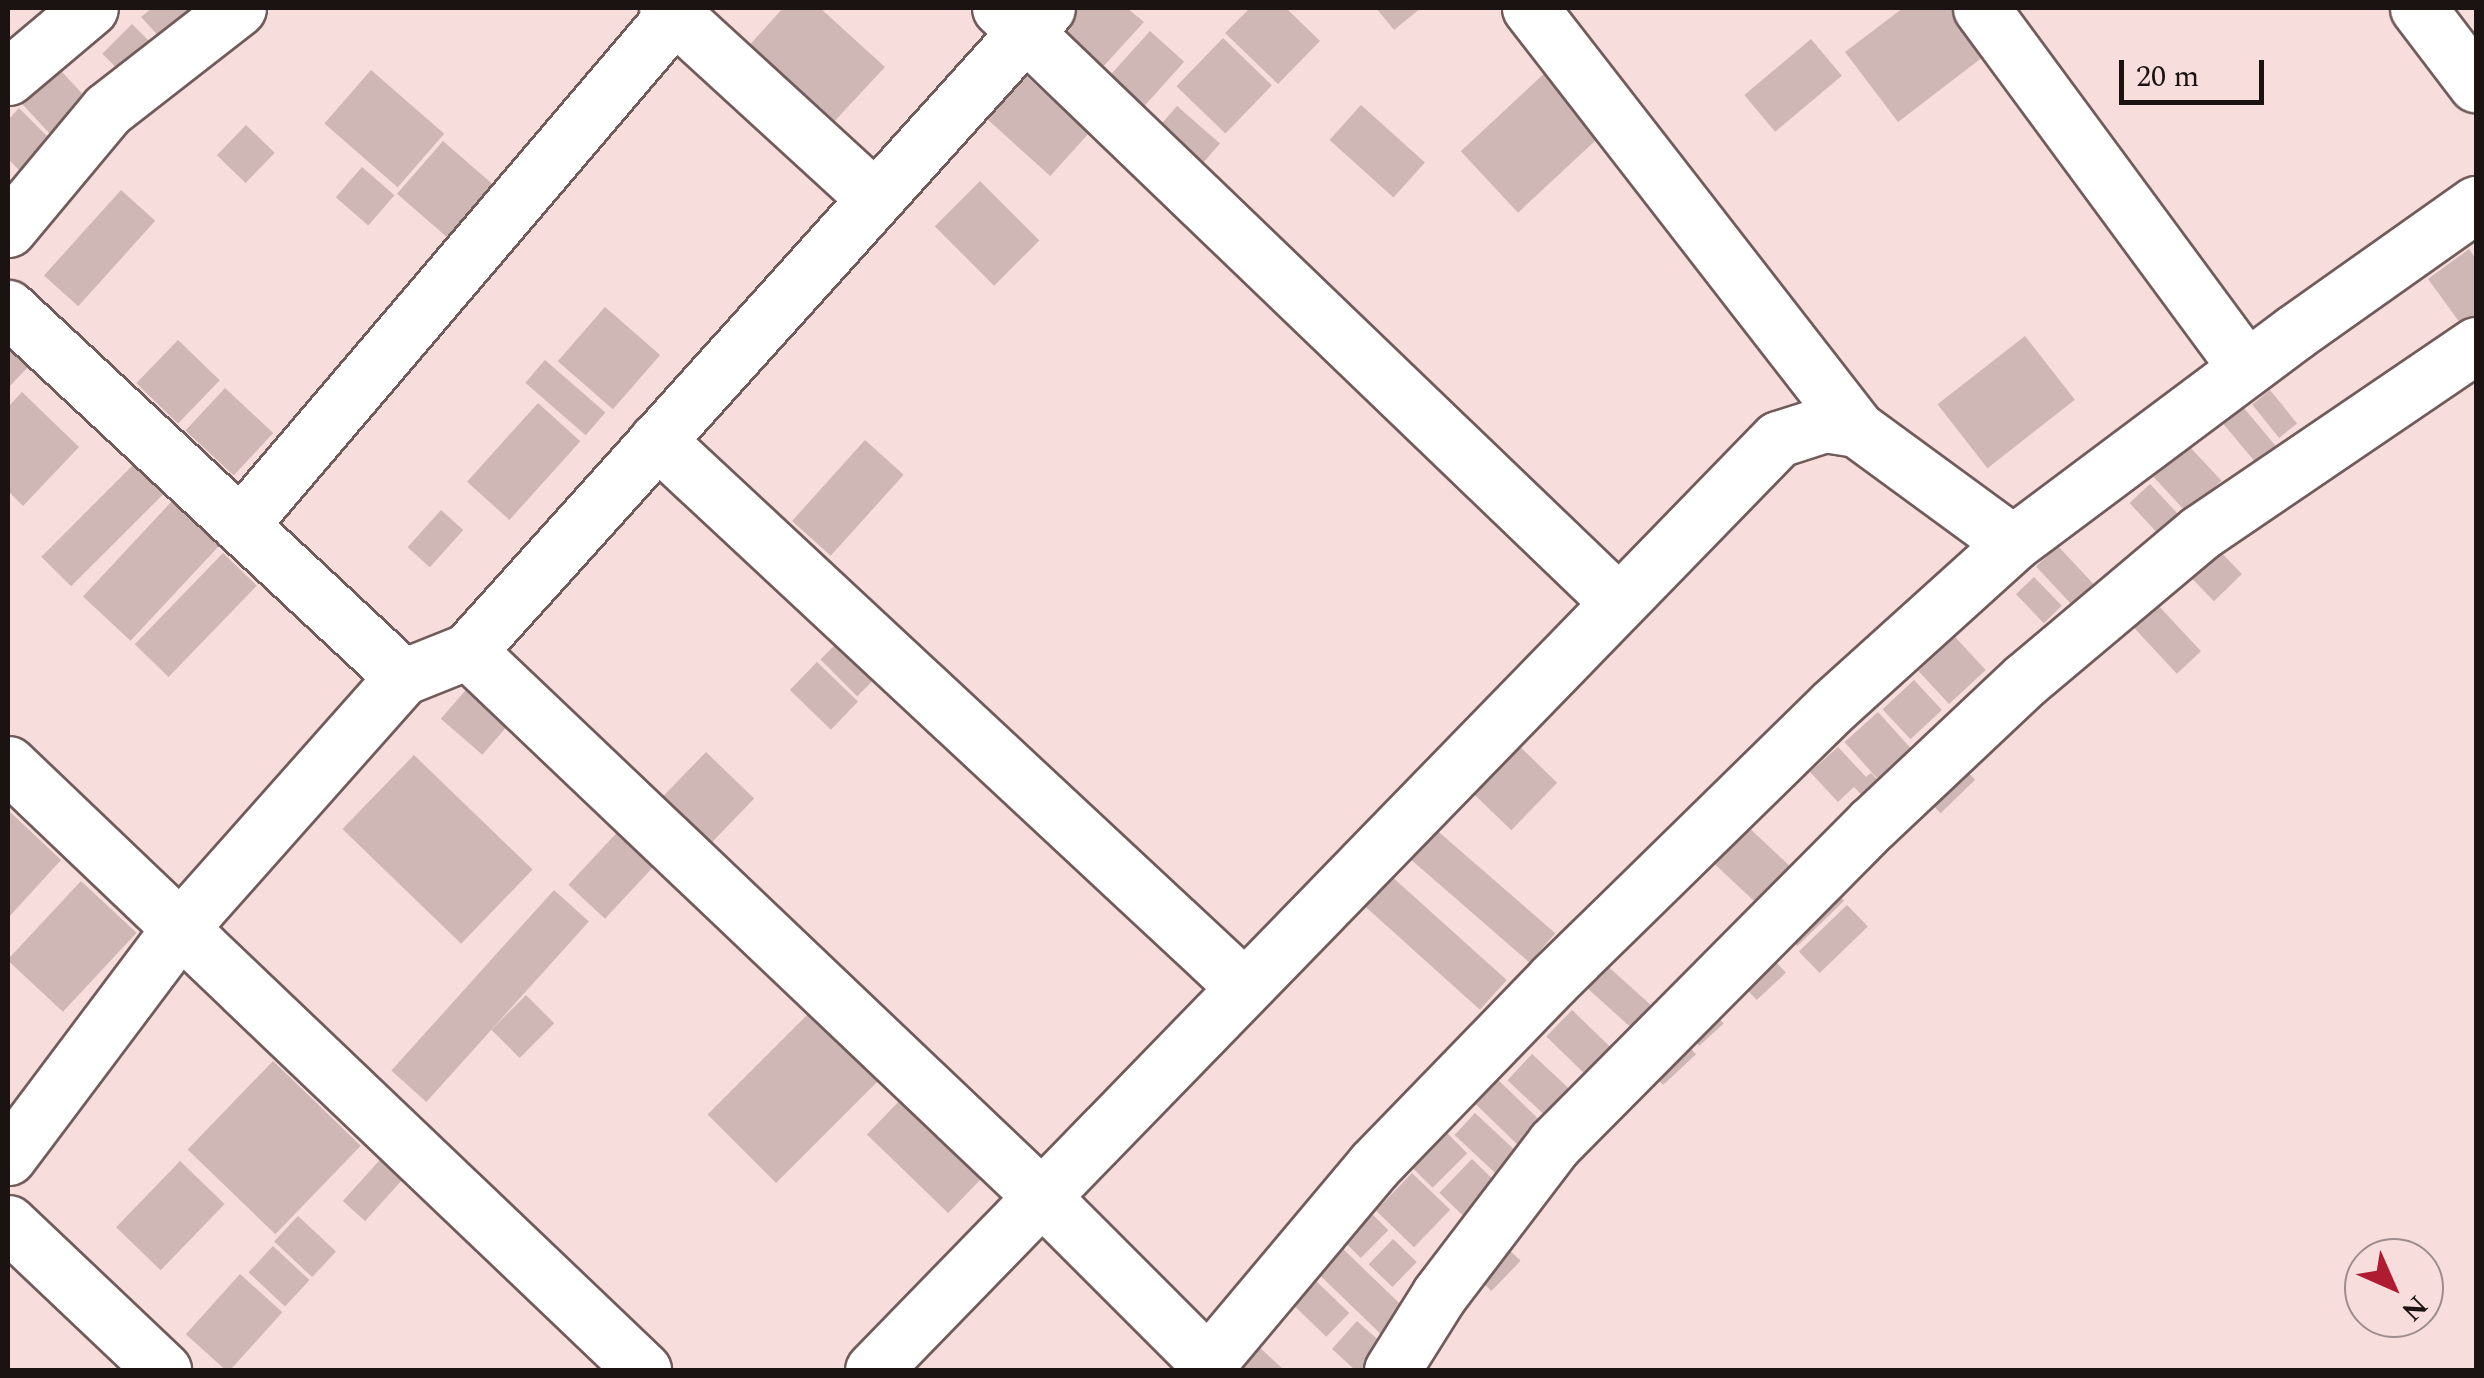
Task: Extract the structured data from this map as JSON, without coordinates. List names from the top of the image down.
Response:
{
  "scale_bar": "20 m",
  "north": "bottom right"
}
